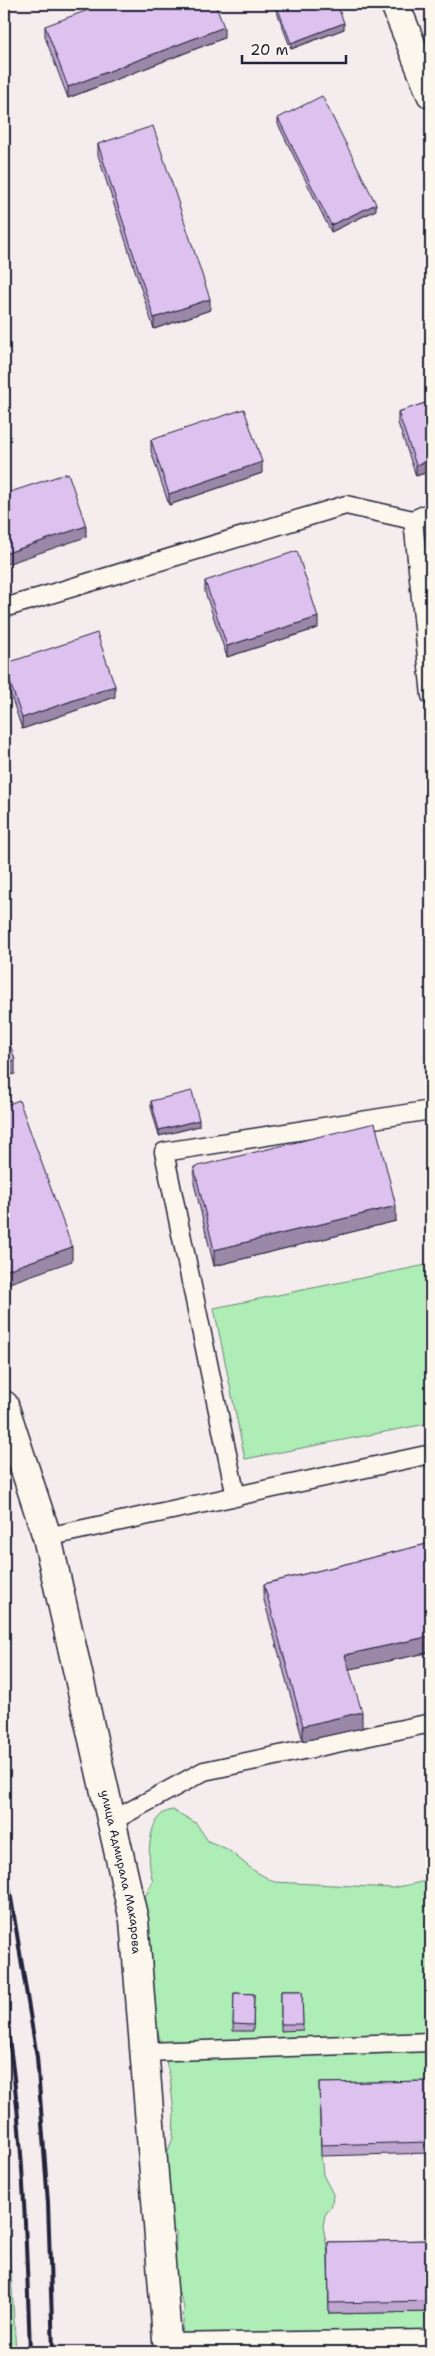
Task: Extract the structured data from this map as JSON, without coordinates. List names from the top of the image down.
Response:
{
  "streets": {
    "street": ["улица Адмирала Макарова"]
  },
  "scale_bar": "20 m"
}
